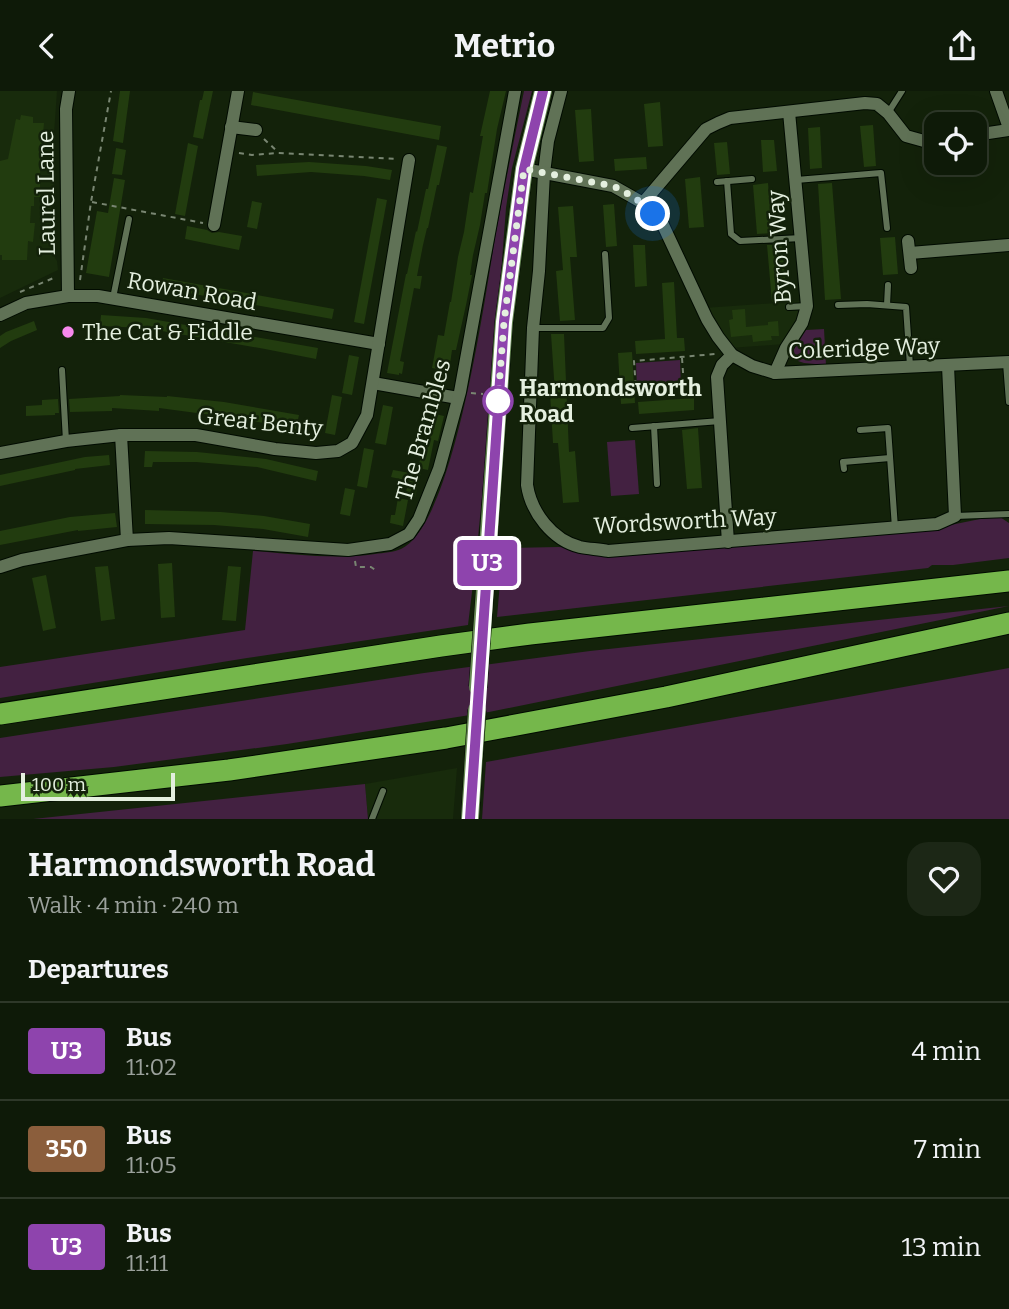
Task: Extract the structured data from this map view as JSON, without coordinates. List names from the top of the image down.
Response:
{
  "streets": {
    "street": [
      "Laurel Lane",
      "Byron Way",
      "Rowan Road",
      "Coleridge Way",
      "Great Benty",
      "The Brambles",
      "Wordsworth Way"
    ]
  },
  "crossings": [
    ["Laurel Lane", "Rowan Road"],
    ["Byron Way", "Coleridge Way"],
    ["Rowan Road", "Great Benty"]
  ],
  "places": ["The Cat & Fiddle", "Harmondsworth Road"],
  "lines": ["bus line U3"],
  "scale_bar": "100 m",
  "page": {
    "header": "Metrio",
    "on_map": "U3",
    "scale": "100 m",
    "heading": [
      ["Harmondsworth Road", "Walk · 4 min · 240 m"],
      "Departures"
    ],
    "list": [
      {
        "mark": "U3",
        "name": "Bus",
        "note": "11:02",
        "value": "4 min"
      },
      {
        "mark": "350",
        "name": "Bus",
        "note": "11:05",
        "value": "7 min"
      },
      {
        "mark": "U3",
        "name": "Bus",
        "note": "11:11",
        "value": "13 min"
      }
    ]
  }
}
